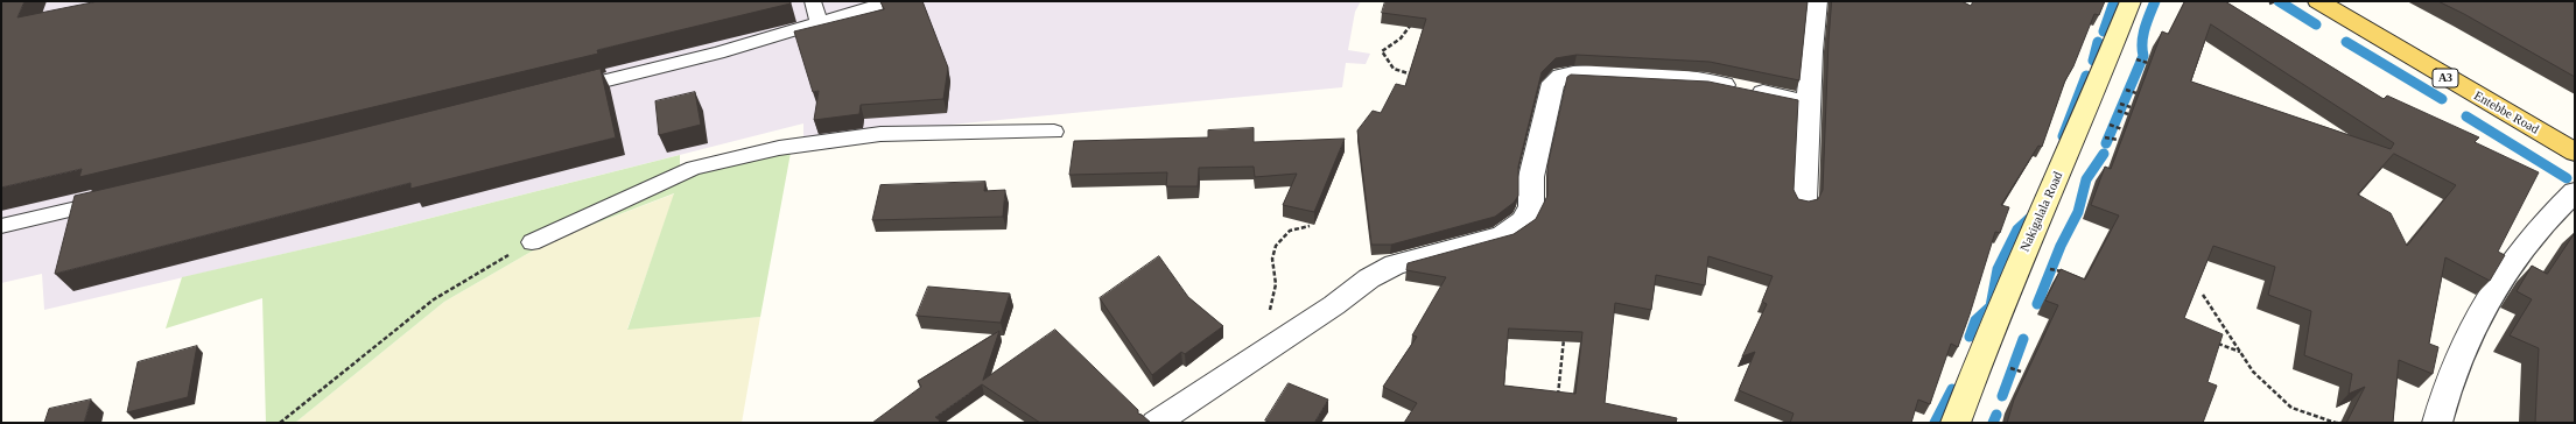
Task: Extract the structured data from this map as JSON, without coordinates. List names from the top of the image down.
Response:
{
  "streets": {
    "main road": ["A3", "Entebbe Road"],
    "street": ["Nakigalala Road"]
  }
}
